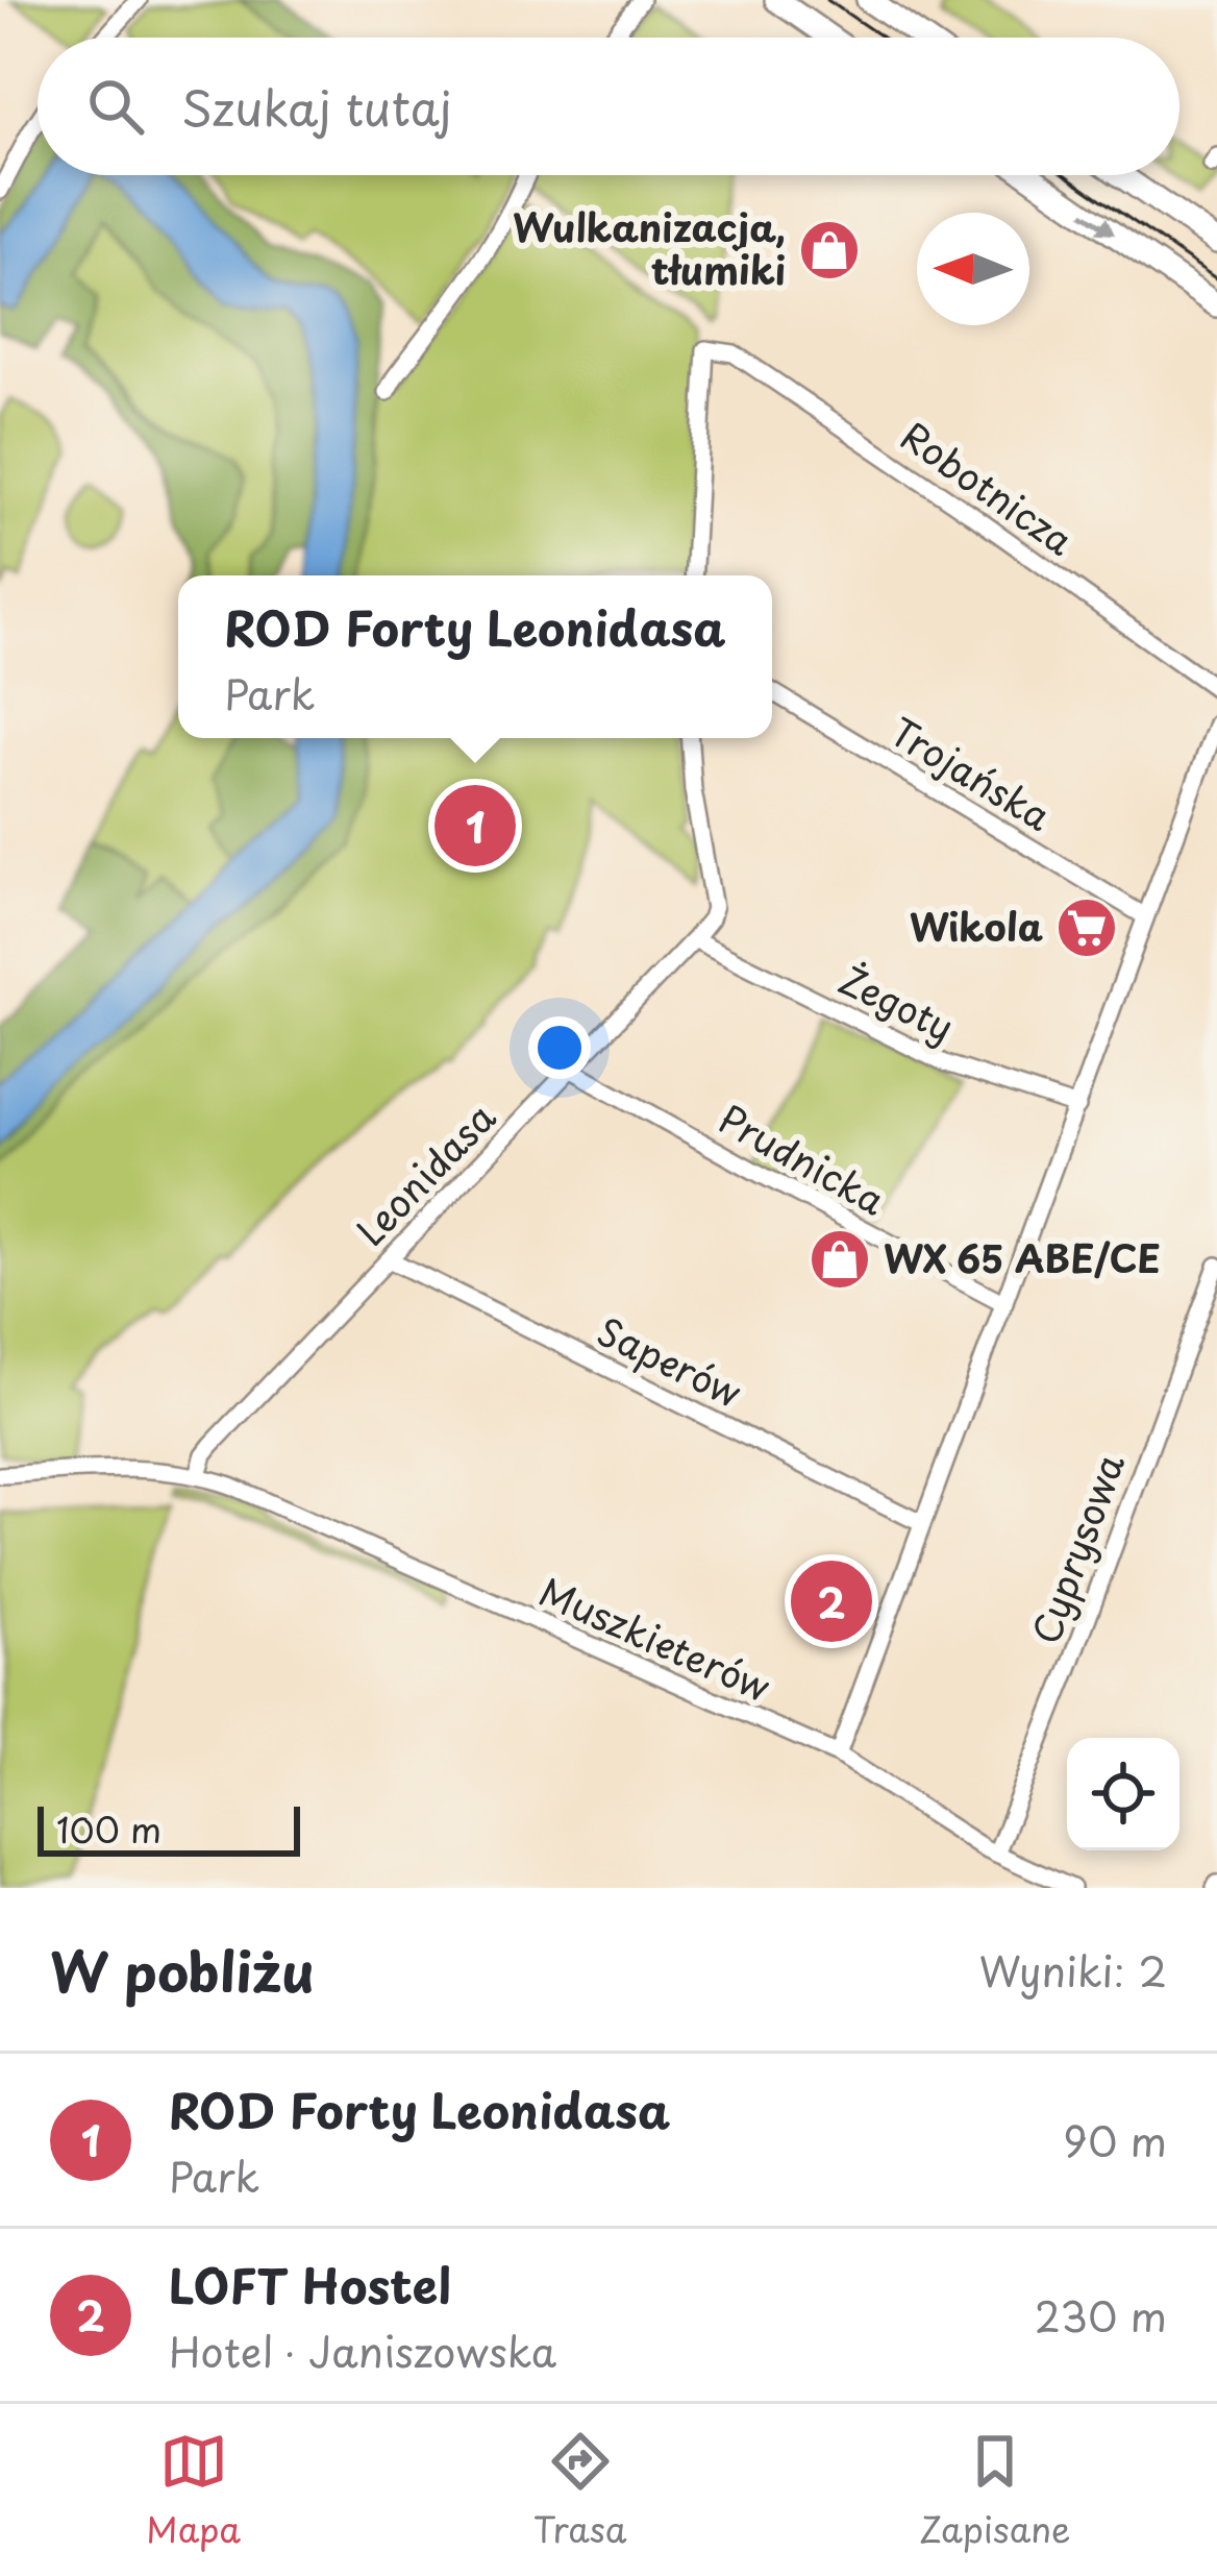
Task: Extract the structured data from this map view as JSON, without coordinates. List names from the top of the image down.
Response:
{
  "streets": {
    "street": [
      "Robotnicza",
      "Trojańska",
      "Żegoty",
      "Prudnicka",
      "Leonidasa",
      "Saperów",
      "Cyprysowa",
      "Muszkieterów"
    ]
  },
  "crossings": [
    ["Żegoty", "Leonidasa"],
    ["Prudnicka", "Leonidasa"],
    ["Leonidasa", "Saperów"],
    ["Leonidasa", "Muszkieterów"],
    ["Cyprysowa", "Muszkieterów"]
  ],
  "places": {
    "shop": ["Wulkanizacja, tłumiki", "WX 65 ABE/CE"],
    "supermarket": ["Wikola"]
  },
  "scale_bar": "100 m",
  "north": "left",
  "page": {
    "search": "Szukaj tutaj",
    "popup": ["ROD Forty Leonidasa", "Park"],
    "pins": ["1", "2"],
    "scale": "100 m",
    "heading": ["W pobliżu", "Wyniki: 2"],
    "list": [
      {
        "mark": "1",
        "name": "ROD Forty Leonidasa",
        "note": "Park",
        "value": "90 m"
      },
      {
        "mark": "2",
        "name": "LOFT Hostel",
        "note": "Hotel · Janiszowska",
        "value": "230 m"
      }
    ],
    "nav": ["Mapa", "Trasa", "Zapisane"]
  }
}
